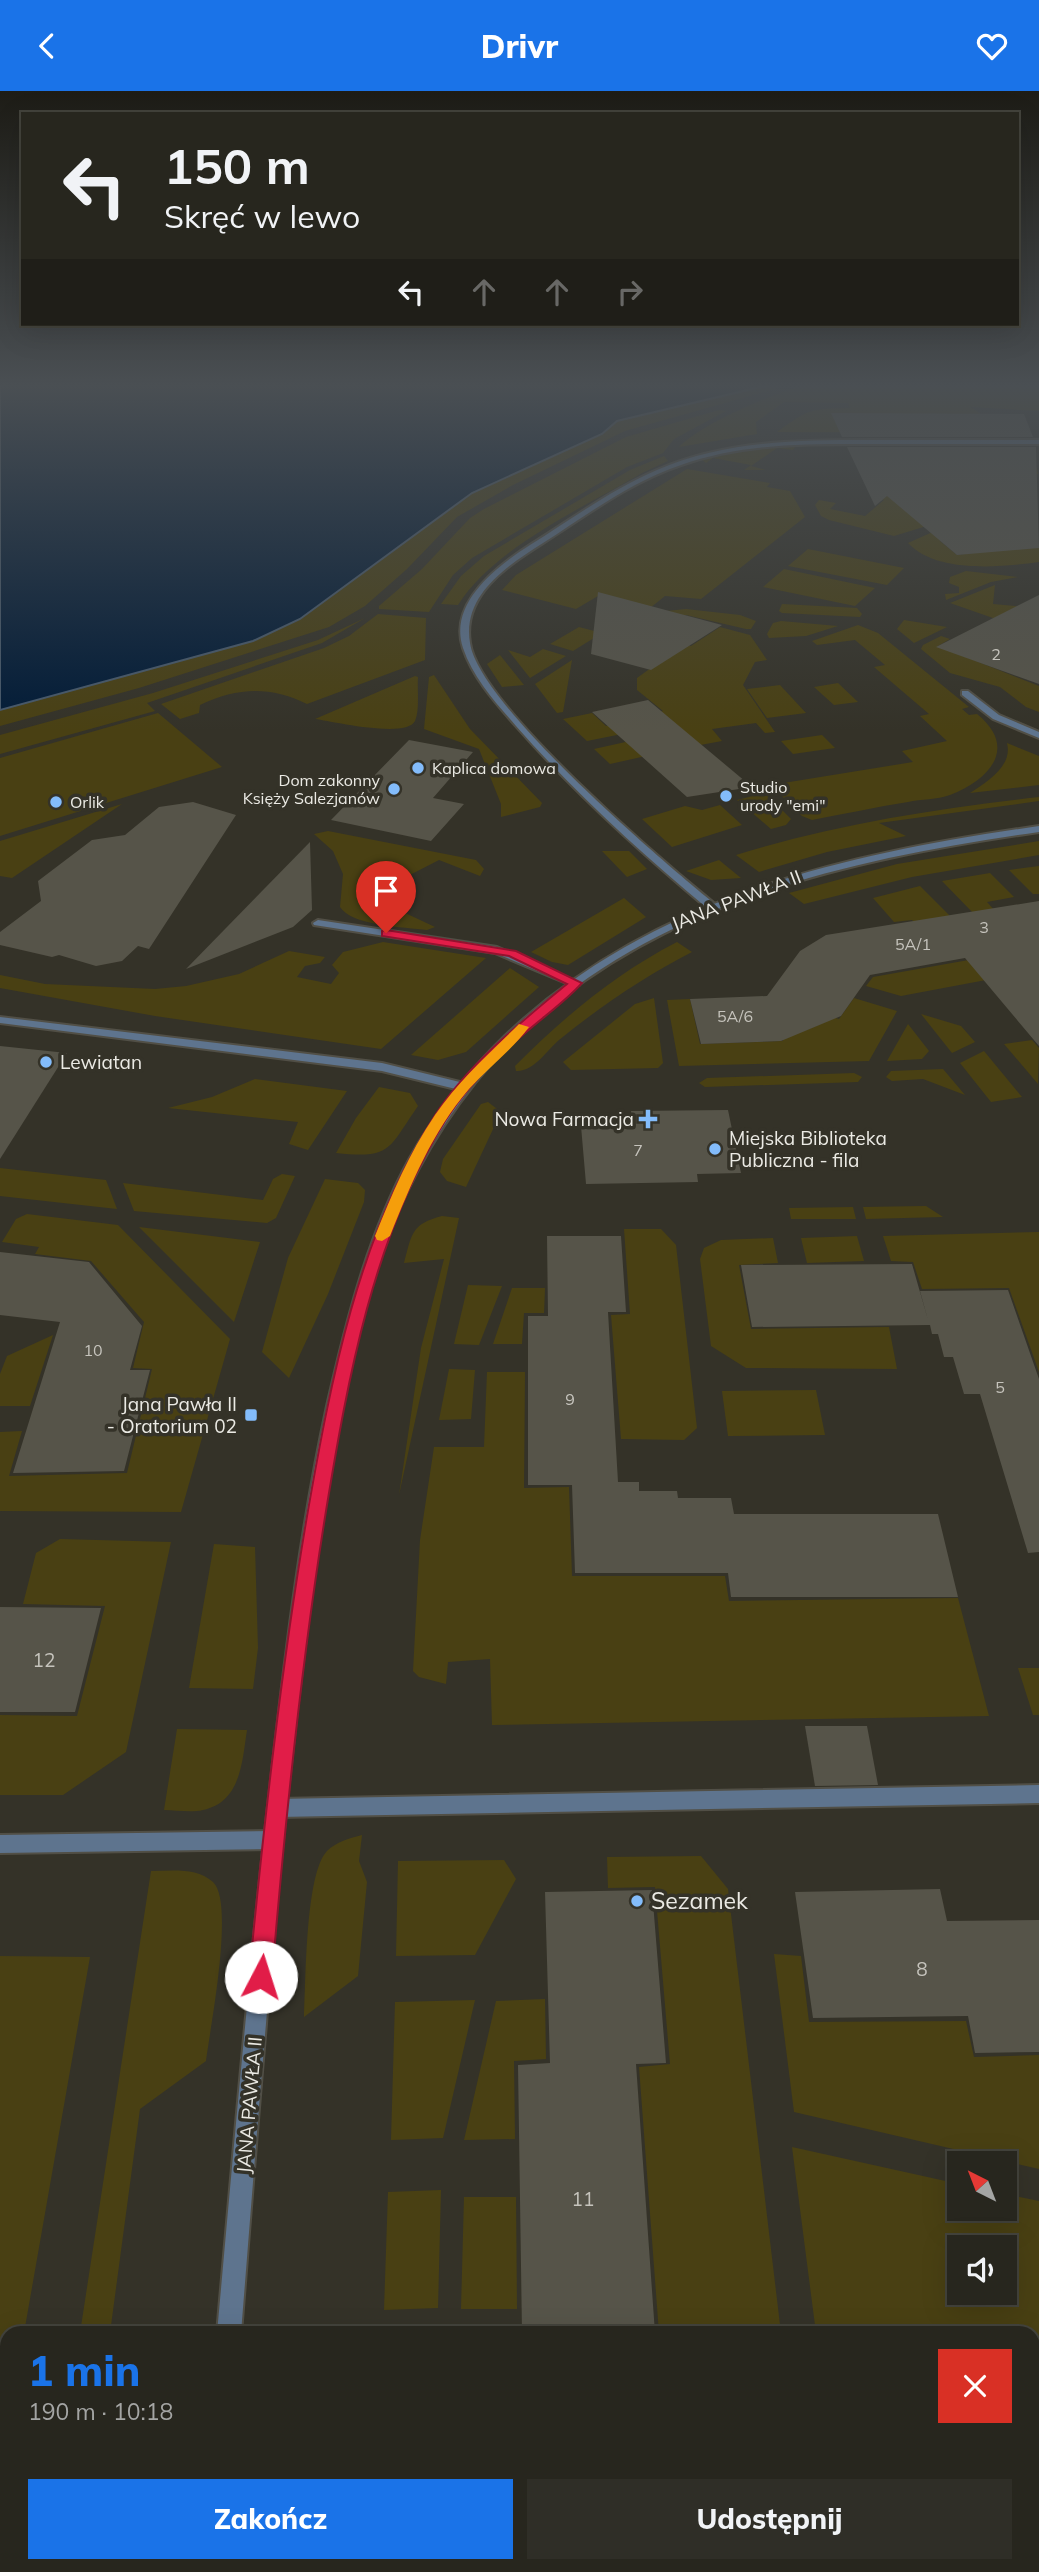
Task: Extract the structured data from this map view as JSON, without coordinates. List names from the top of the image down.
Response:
{
  "streets": {
    "street": ["JANA PAWŁA II"]
  },
  "places": {
    "other": [
      "Kaplica domowa",
      "Dom zakonny Księży Salezjanów",
      "Studio urody \"emi\"",
      "Orlik",
      "Lewiatan",
      "Miejska Biblioteka Publiczna - fila",
      "Sezamek"
    ],
    "health": ["Nowa Farmacja"],
    "transit": ["Jana Pawła II - Oratorium 02"]
  },
  "house_numbers": [
    "2",
    "3",
    "5A/1",
    "5A/6",
    "7",
    "10",
    "5",
    "9",
    "12",
    "8",
    "11"
  ],
  "north": "top left",
  "page": {
    "header": "Drivr",
    "turn": ["150 m", "Skręć w lewo"],
    "heading": ["1 min", "190 m · 10:18"],
    "buttons": ["Zakończ", "Udostępnij"]
  }
}
